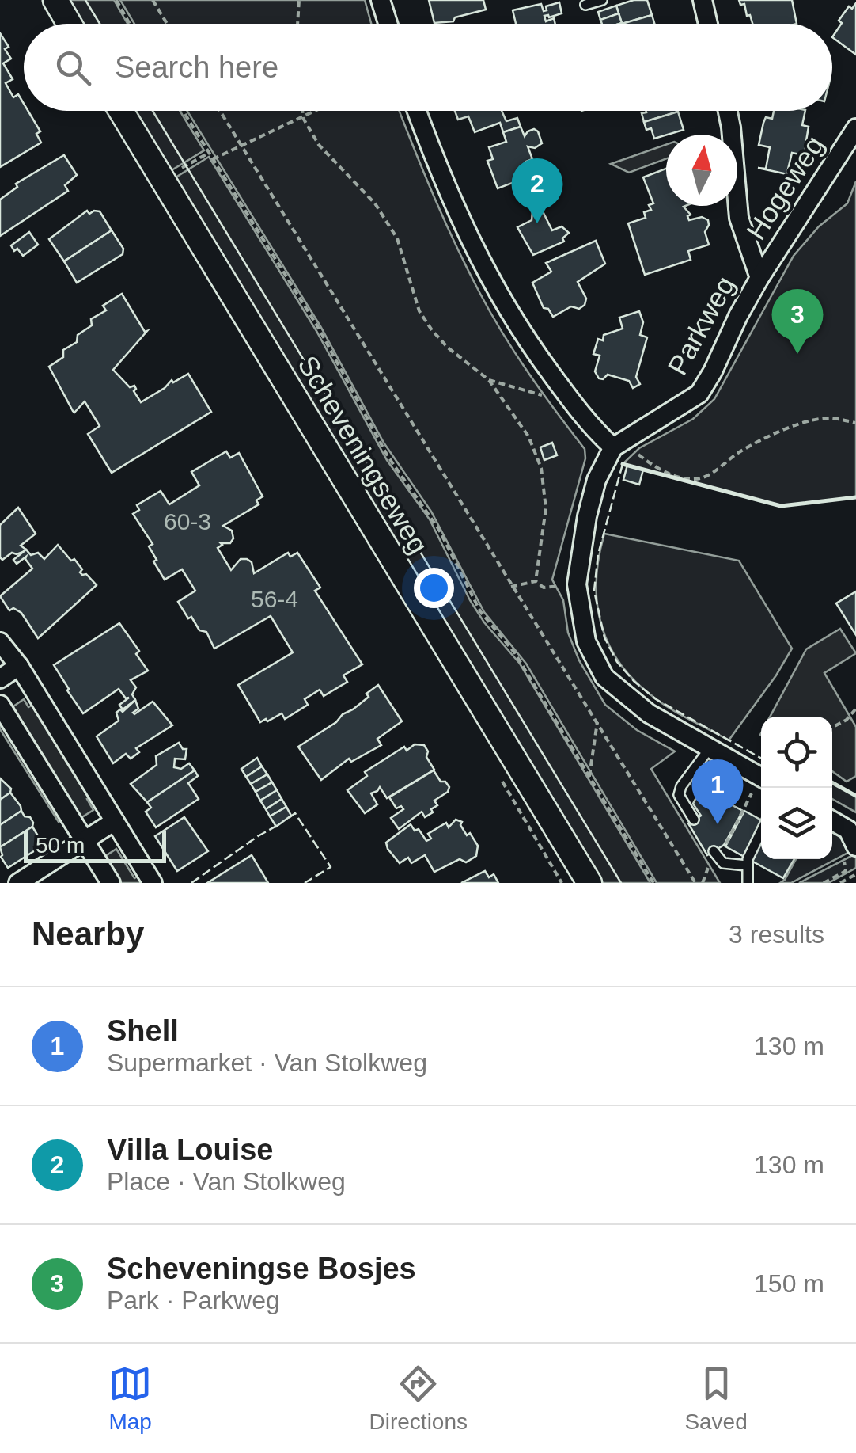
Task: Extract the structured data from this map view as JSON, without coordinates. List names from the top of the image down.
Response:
{
  "streets": {
    "street": ["Hogeweg", "Parkweg", "Scheveningseweg"]
  },
  "crossings": [
    ["Hogeweg", "Parkweg"]
  ],
  "house_numbers": ["60-3", "56-4"],
  "scale_bar": "50 m",
  "north": "top",
  "page": {
    "search": "Search here",
    "pins": ["2", "3", "1"],
    "scale": "50 m",
    "heading": ["Nearby", "3 results"],
    "list": [
      {
        "mark": "1",
        "name": "Shell",
        "note": "Supermarket · Van Stolkweg",
        "value": "130 m"
      },
      {
        "mark": "2",
        "name": "Villa Louise",
        "note": "Place · Van Stolkweg",
        "value": "130 m"
      },
      {
        "mark": "3",
        "name": "Scheveningse Bosjes",
        "note": "Park · Parkweg",
        "value": "150 m"
      }
    ],
    "nav": ["Map", "Directions", "Saved"]
  }
}
